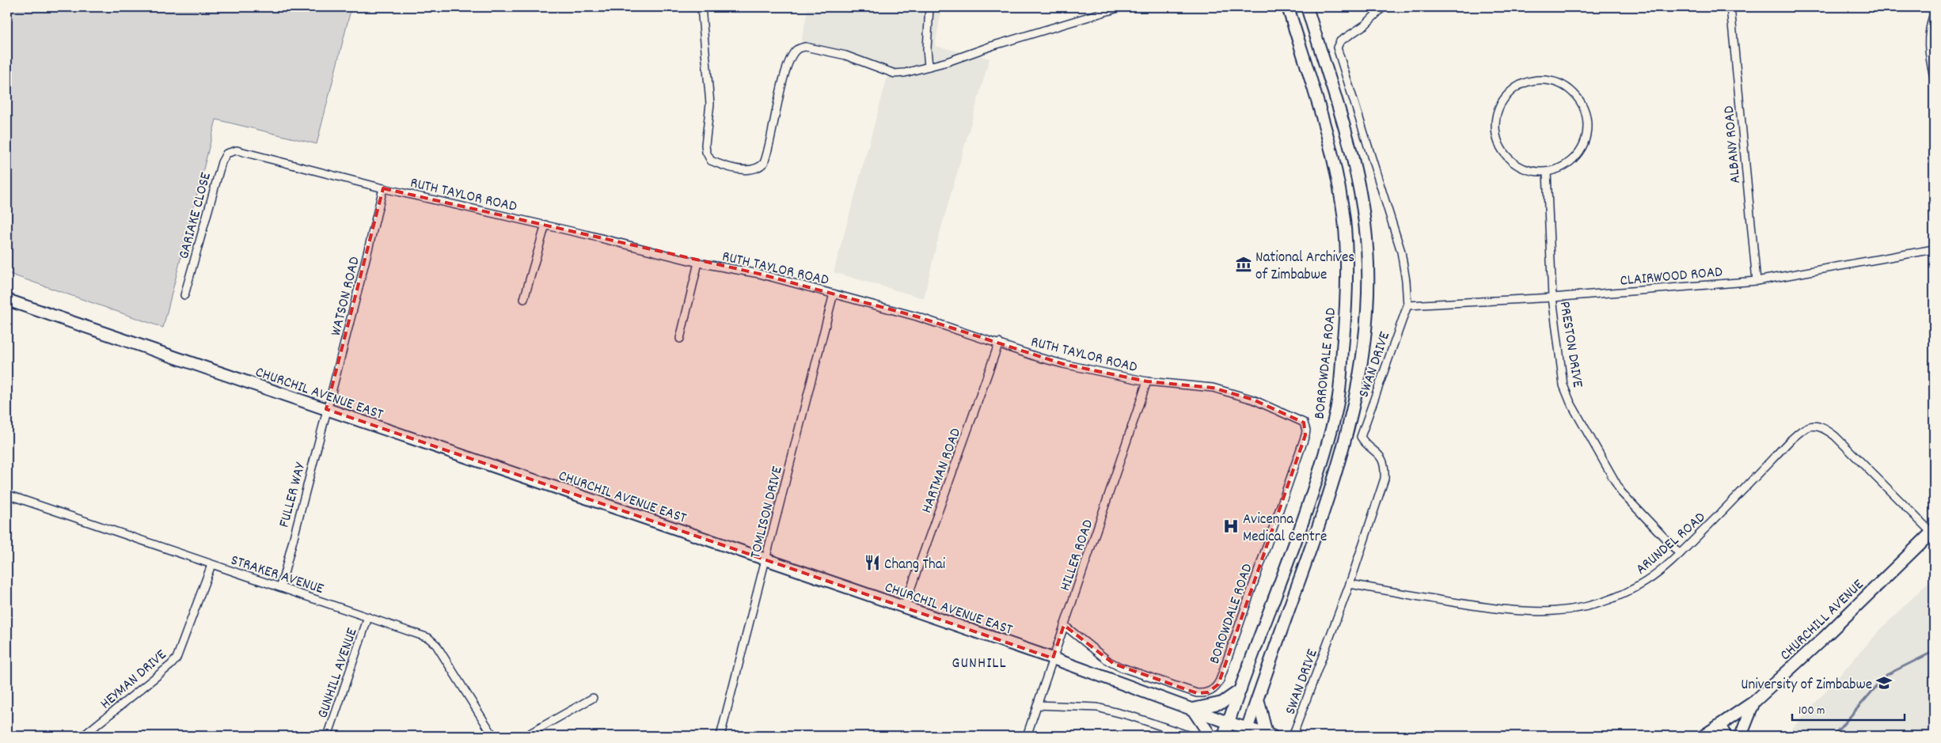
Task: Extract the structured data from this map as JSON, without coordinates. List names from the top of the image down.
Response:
{
  "streets": {
    "main road": ["BORROWDALE ROAD", "CHURCHIL AVENUE EAST", "CHURCHILL AVENUE"],
    "street": [
      "ALBANY ROAD",
      "RUTH TAYLOR ROAD",
      "GARIAKE CLOSE",
      "CLAIRWOOD ROAD",
      "WATSON ROAD",
      "PRESTON DRIVE",
      "SWAN DRIVE",
      "HARTMAN ROAD",
      "FULLER WAY",
      "TOMLISON DRIVE",
      "ARUNDEL ROAD",
      "HILLER ROAD",
      "STRAKER AVENUE",
      "BOROWDALE ROAD",
      "GUNHILL AVENUE",
      "HEYMAN DRIVE"
    ]
  },
  "crossings": [
    ["ALBANY ROAD", "CLAIRWOOD ROAD"],
    ["RUTH TAYLOR ROAD", "GARIAKE CLOSE"],
    ["RUTH TAYLOR ROAD", "WATSON ROAD"],
    ["RUTH TAYLOR ROAD", "HARTMAN ROAD"],
    ["RUTH TAYLOR ROAD", "TOMLISON DRIVE"],
    ["RUTH TAYLOR ROAD", "HILLER ROAD"],
    ["RUTH TAYLOR ROAD", "BOROWDALE ROAD"],
    ["CLAIRWOOD ROAD", "PRESTON DRIVE"],
    ["CLAIRWOOD ROAD", "SWAN DRIVE"],
    ["WATSON ROAD", "CHURCHIL AVENUE EAST"],
    ["WATSON ROAD", "FULLER WAY"],
    ["PRESTON DRIVE", "ARUNDEL ROAD"],
    ["BORROWDALE ROAD", "CHURCHIL AVENUE EAST"],
    ["SWAN DRIVE", "ARUNDEL ROAD"],
    ["CHURCHIL AVENUE EAST", "HARTMAN ROAD"],
    ["CHURCHIL AVENUE EAST", "FULLER WAY"],
    ["CHURCHIL AVENUE EAST", "TOMLISON DRIVE"],
    ["CHURCHIL AVENUE EAST", "HILLER ROAD"],
    ["FULLER WAY", "STRAKER AVENUE"],
    ["ARUNDEL ROAD", "CHURCHILL AVENUE"],
    ["HILLER ROAD", "BOROWDALE ROAD"],
    ["STRAKER AVENUE", "GUNHILL AVENUE"],
    ["STRAKER AVENUE", "HEYMAN DRIVE"]
  ],
  "districts": ["GUNHILL"],
  "places": {
    "museum": ["National Archives of Zimbabwe"],
    "hospital": ["Avicenna Medical Centre"],
    "restaurant": ["Chang Thai"],
    "school or university": ["University of Zimbabwe"]
  },
  "scale_bar": "100 m"
}
